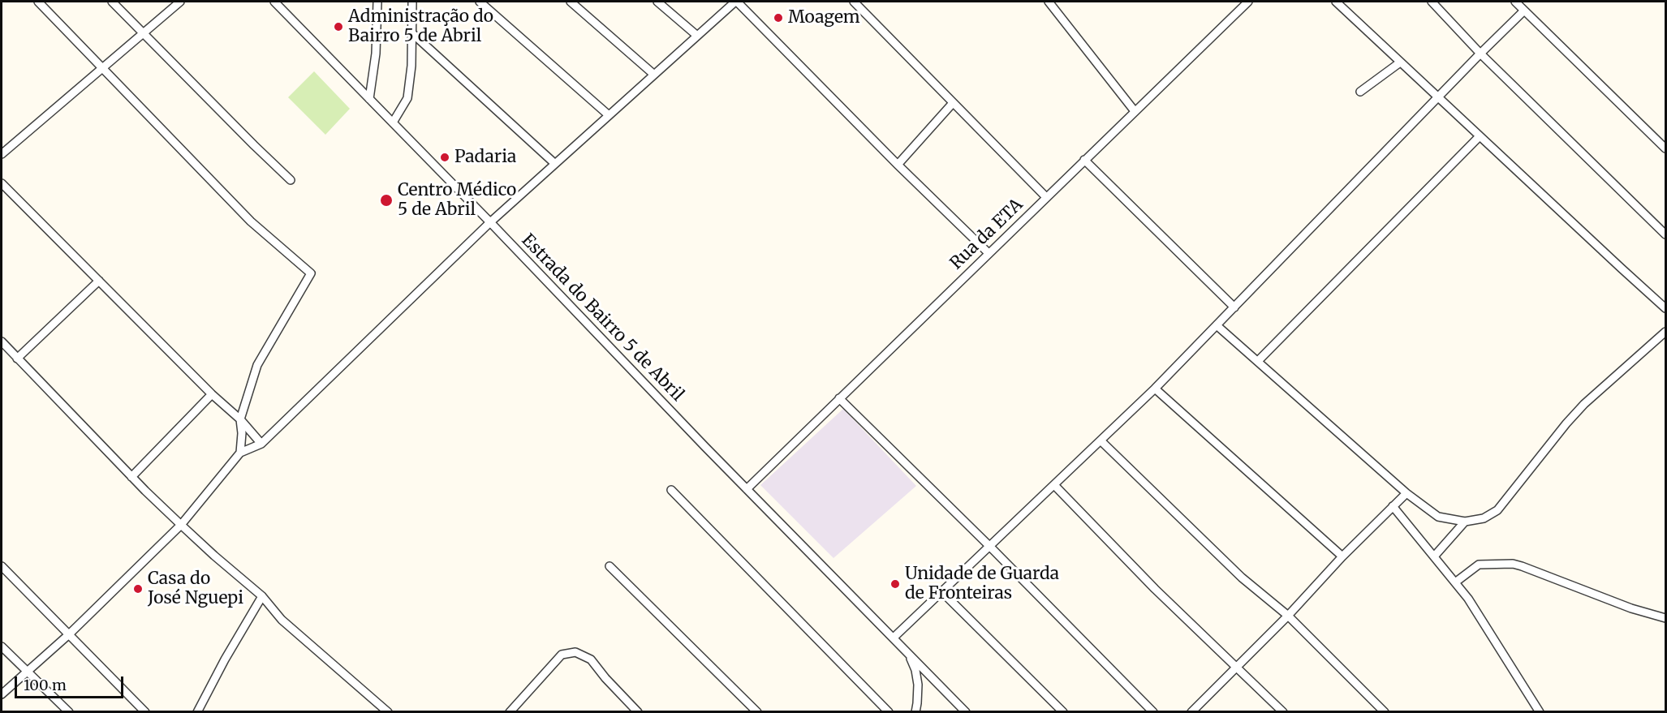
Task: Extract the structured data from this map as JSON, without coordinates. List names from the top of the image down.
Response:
{
  "streets": {
    "street": ["Rua da ETA", "Estrada do Bairro 5 de Abril"]
  },
  "crossings": [
    ["Rua da ETA", "Estrada do Bairro 5 de Abril"]
  ],
  "places": [
    "Moagem",
    "Administração do Bairro 5 de Abril",
    "Padaria",
    "Centro Médico 5 de Abril",
    "Unidade de Guarda de Fronteiras",
    "Casa do José Nguepi"
  ],
  "scale_bar": "100 m"
}
